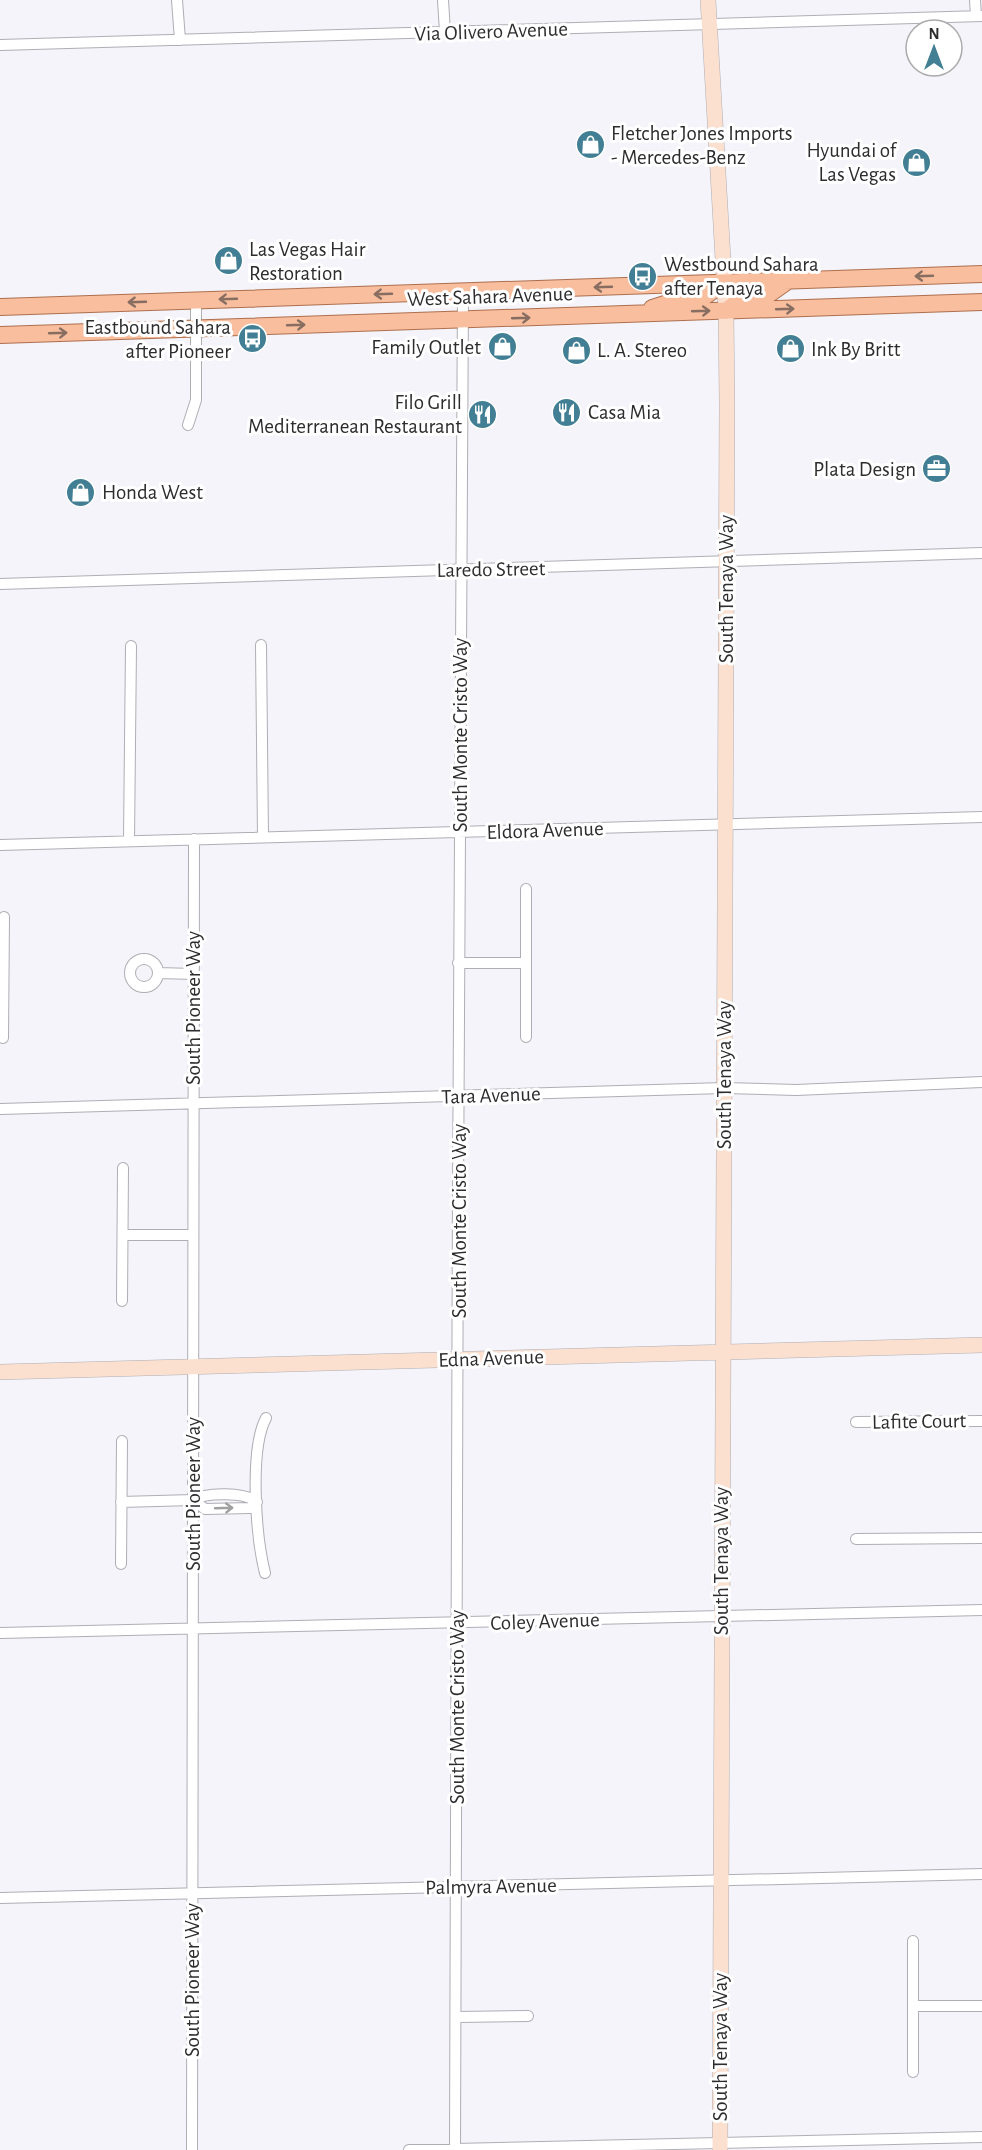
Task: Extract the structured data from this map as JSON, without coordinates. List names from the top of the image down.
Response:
{
  "streets": {
    "main road": ["West Sahara Avenue"],
    "street": [
      "Via Olivero Avenue",
      "Laredo Street",
      "South Tenaya Way",
      "South Monte Cristo Way",
      "Eldora Avenue",
      "South Pioneer Way",
      "Tara Avenue",
      "Edna Avenue",
      "Lafite Court",
      "Coley Avenue",
      "Palmyra Avenue"
    ]
  },
  "crossings": [
    ["Via Olivero Avenue", "South Tenaya Way"],
    ["West Sahara Avenue", "South Tenaya Way"],
    ["West Sahara Avenue", "South Monte Cristo Way"],
    ["Laredo Street", "South Tenaya Way"],
    ["Laredo Street", "South Monte Cristo Way"],
    ["South Tenaya Way", "Eldora Avenue"],
    ["South Tenaya Way", "Tara Avenue"],
    ["South Tenaya Way", "Edna Avenue"],
    ["South Tenaya Way", "Coley Avenue"],
    ["South Tenaya Way", "Palmyra Avenue"],
    ["South Monte Cristo Way", "Eldora Avenue"],
    ["South Monte Cristo Way", "Tara Avenue"],
    ["South Monte Cristo Way", "Edna Avenue"],
    ["South Monte Cristo Way", "Coley Avenue"],
    ["South Monte Cristo Way", "Palmyra Avenue"],
    ["Eldora Avenue", "South Pioneer Way"],
    ["South Pioneer Way", "Tara Avenue"],
    ["South Pioneer Way", "Edna Avenue"],
    ["South Pioneer Way", "Coley Avenue"],
    ["South Pioneer Way", "Palmyra Avenue"]
  ],
  "places": {
    "shop": [
      "Fletcher Jones Imports - Mercedes-Benz",
      "Hyundai of Las Vegas",
      "Las Vegas Hair Restoration",
      "Family Outlet",
      "Ink By Britt",
      "L. A. Stereo",
      "Honda West"
    ],
    "bus stop": ["Westbound Sahara after Tenaya", "Eastbound Sahara after Pioneer"],
    "restaurant": ["Casa Mia", "Filo Grill Mediterranean Restaurant"],
    "office": ["Plata Design"]
  },
  "north": "top"
}
